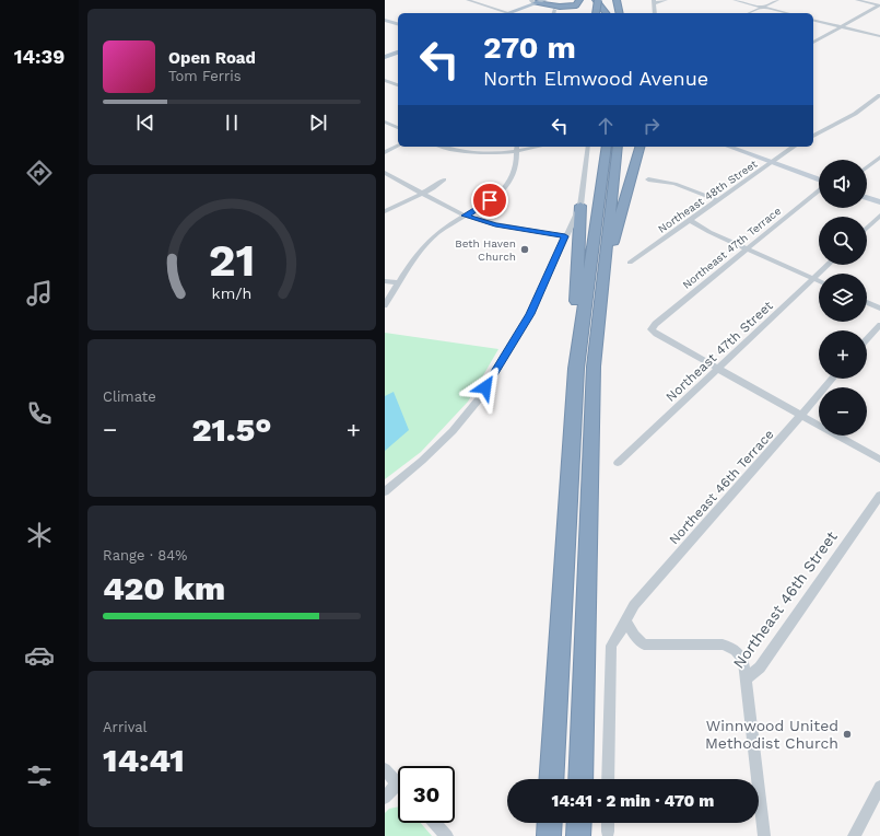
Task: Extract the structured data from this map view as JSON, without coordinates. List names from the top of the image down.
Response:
{
  "streets": {
    "street": [
      "Northeast 48th Street",
      "Northeast 47th Terrace",
      "Northeast 47th Street",
      "Northeast 46th Terrace",
      "Northeast 46th Street"
    ]
  },
  "crossings": [
    ["Northeast 47th Terrace", "Northeast 47th Street"]
  ],
  "places": ["Beth Haven Church", "Winnwood United Methodist Church"],
  "page": {
    "tabs": "14:39",
    "turn": ["270 m", "North Elmwood Avenue"],
    "song": ["Open Road", "Tom Ferris"],
    "map_buttons": ["+", "−"],
    "tile": [
      "Climate",
      ["Range · 84%", "420 km"],
      ["Arrival", "14:41"]
    ],
    "heat": ["−", "21.5°", "+"],
    "limit": "30",
    "trip": "14:41 · 2 min · 470 m",
    "gauge": ["21", "km/h"]
  }
}
